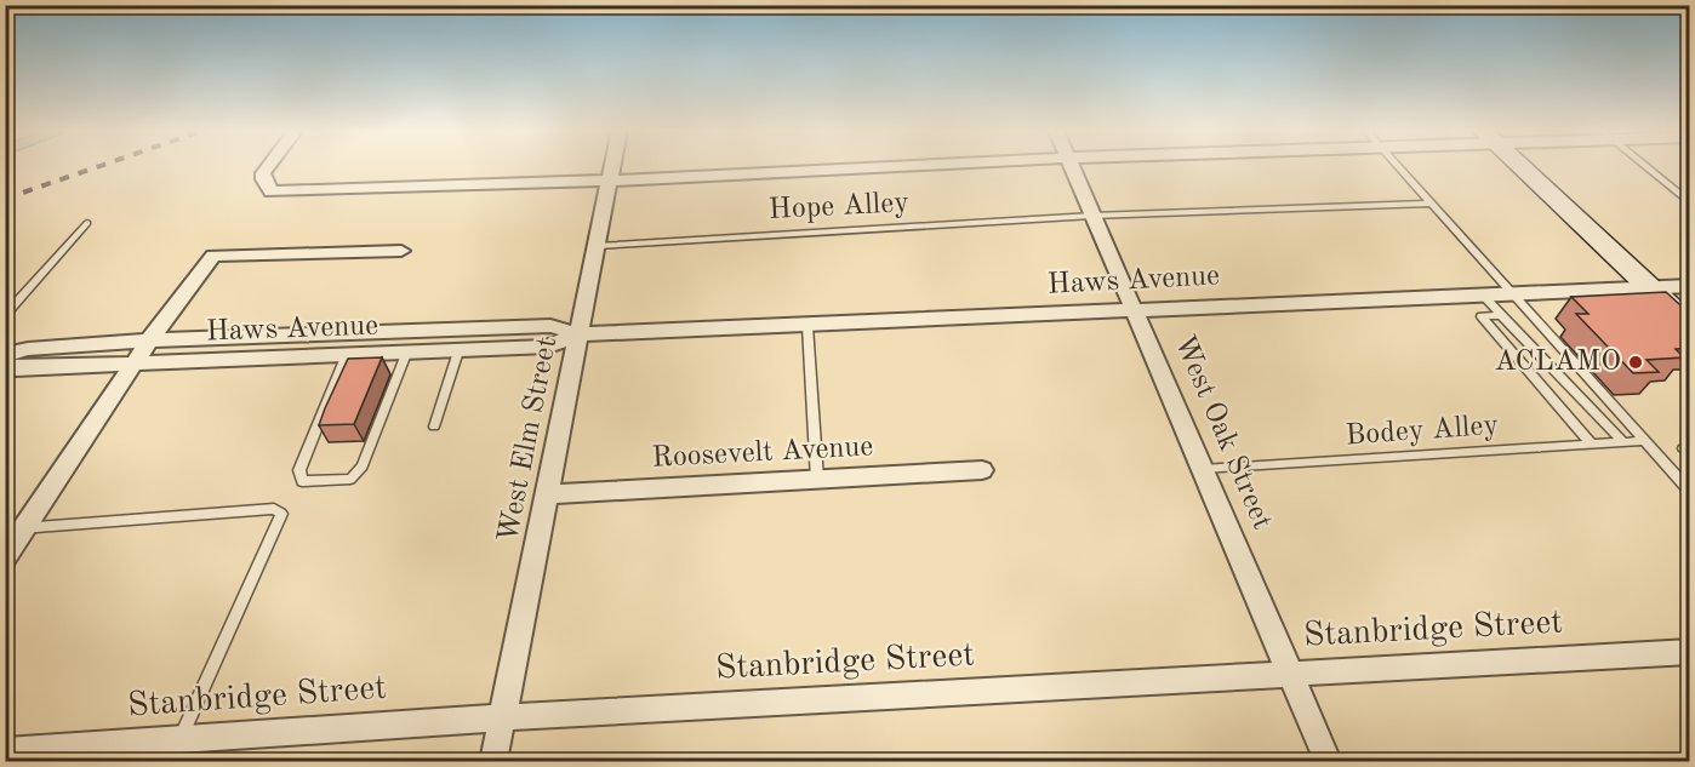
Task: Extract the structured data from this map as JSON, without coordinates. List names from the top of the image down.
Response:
{
  "streets": {
    "street": [
      "Haws Avenue",
      "West Oak Street",
      "West Elm Street",
      "Roosevelt Avenue",
      "Stanbridge Street"
    ],
    "lane": ["Hope Alley", "Bodey Alley"]
  },
  "crossings": [
    ["Hope Alley", "West Oak Street"],
    ["Hope Alley", "West Elm Street"],
    ["Haws Avenue", "West Oak Street"],
    ["Haws Avenue", "West Elm Street"],
    ["Bodey Alley", "West Oak Street"],
    ["West Oak Street", "Stanbridge Street"],
    ["West Elm Street", "Roosevelt Avenue"],
    ["West Elm Street", "Stanbridge Street"]
  ],
  "places": ["ACLAMO"]
}
